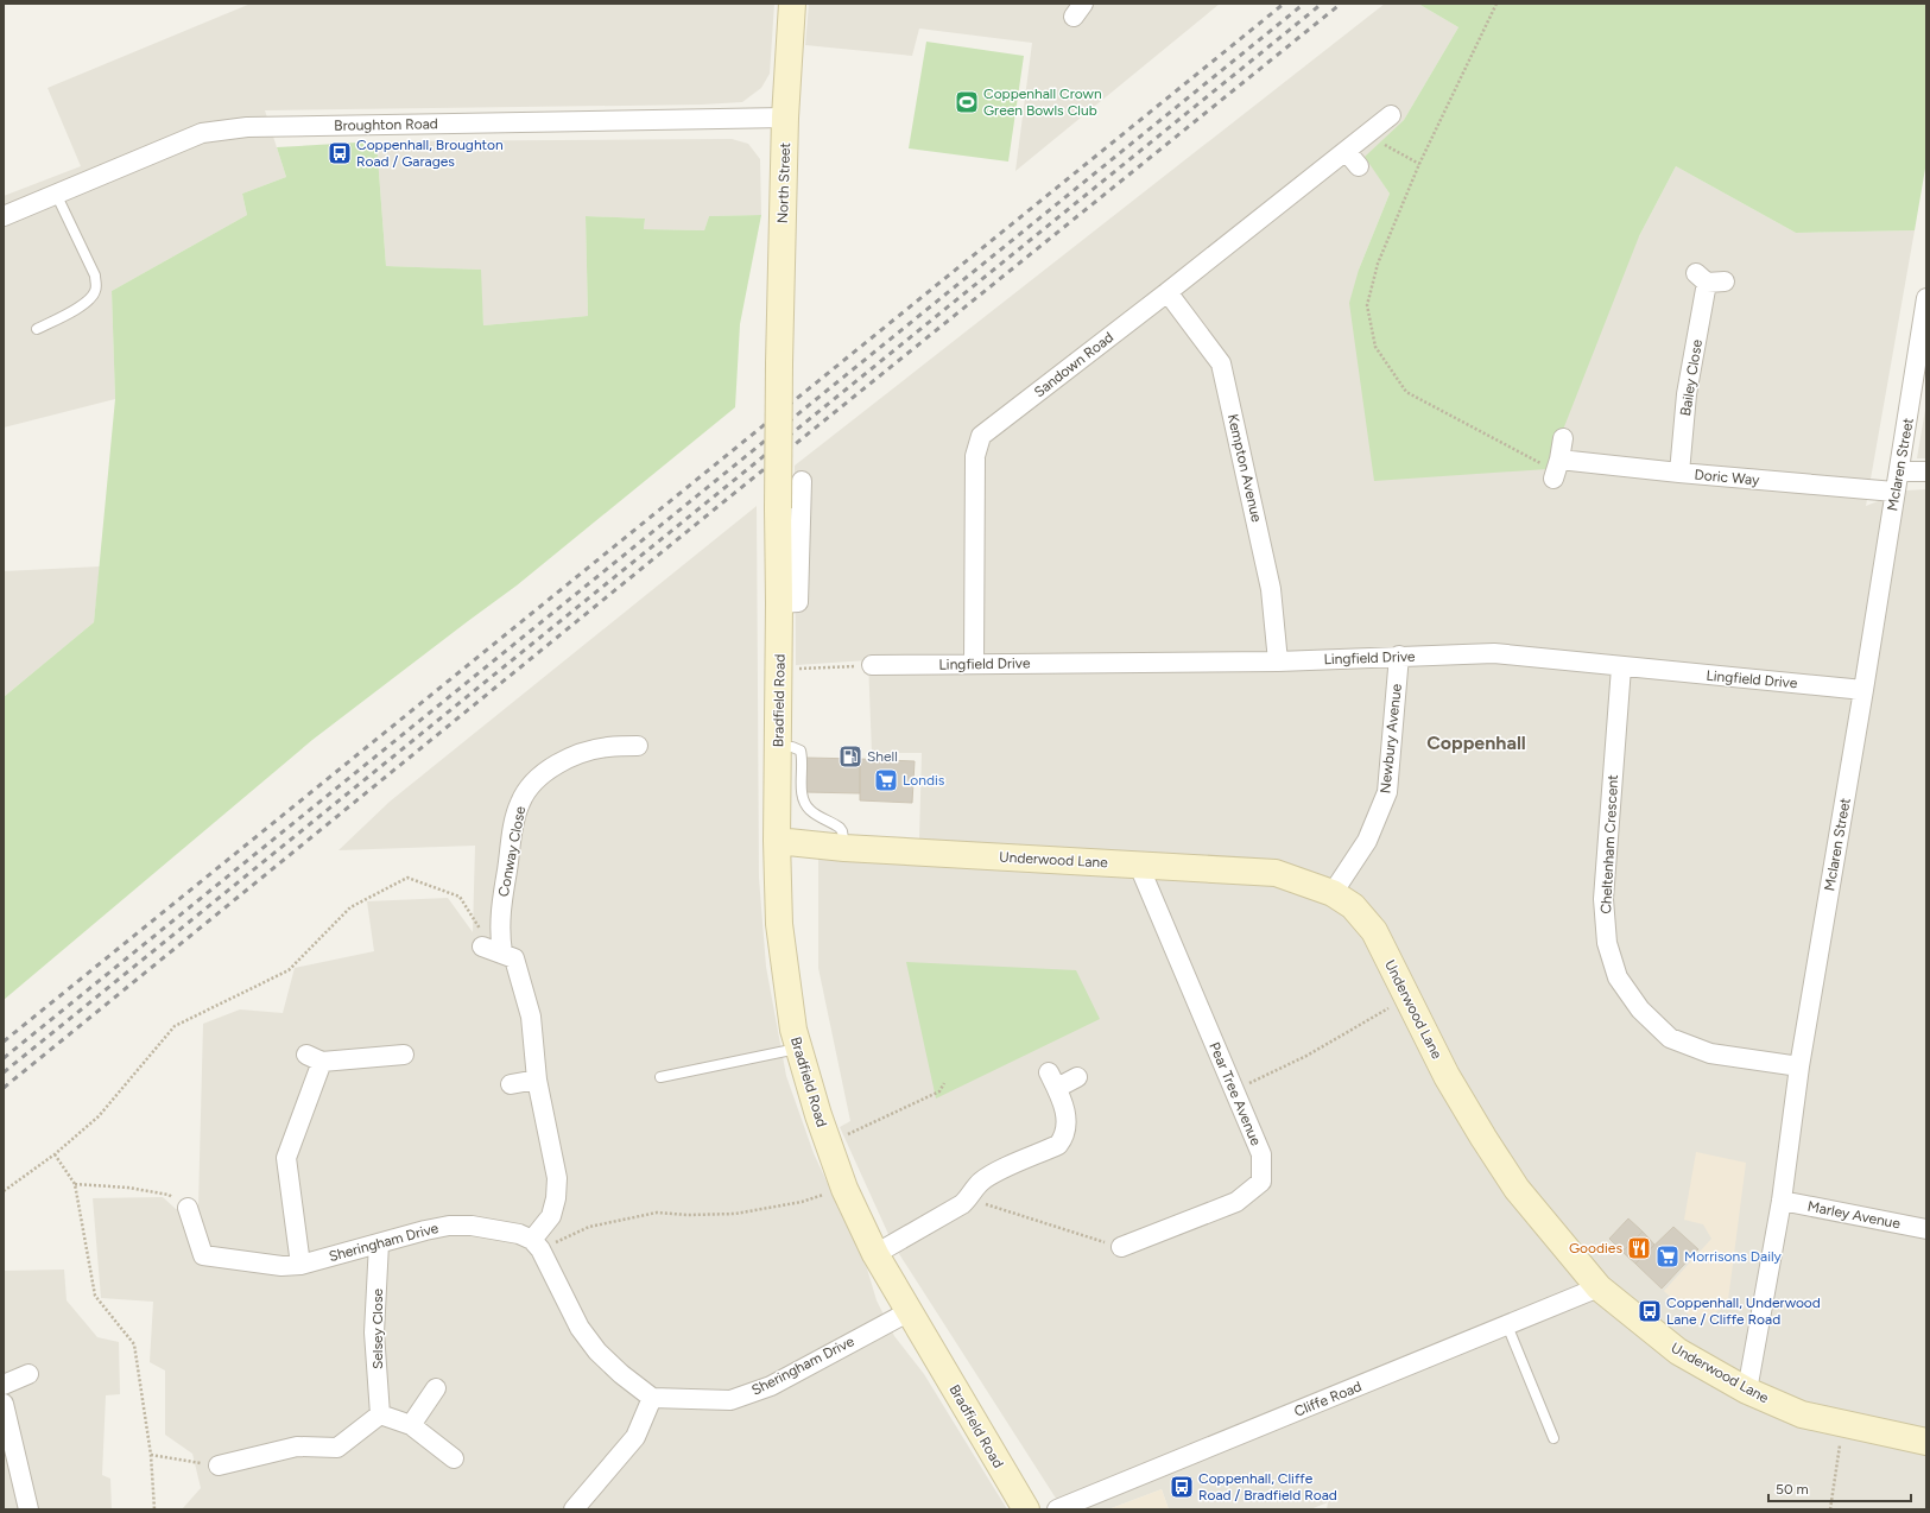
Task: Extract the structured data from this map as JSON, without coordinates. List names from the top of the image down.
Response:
{
  "streets": {
    "main road": ["North Street", "Bradfield Road", "Underwood Lane"],
    "street": [
      "Broughton Road",
      "Sandown Road",
      "Bailey Close",
      "Mclaren Street",
      "Kempton Avenue",
      "Doric Way",
      "Lingfield Drive",
      "Newbury Avenue",
      "Cheltenham Crescent",
      "Conway Close",
      "Pear Tree Avenue",
      "Marley Avenue",
      "Sheringham Drive",
      "Selsey Close",
      "Cliffe Road"
    ]
  },
  "crossings": [
    ["Broughton Road", "North Street"],
    ["North Street", "Bradfield Road"],
    ["Sandown Road", "Kempton Avenue"],
    ["Sandown Road", "Lingfield Drive"],
    ["Bailey Close", "Doric Way"],
    ["Mclaren Street", "Doric Way"],
    ["Mclaren Street", "Lingfield Drive"],
    ["Mclaren Street", "Cheltenham Crescent"],
    ["Mclaren Street", "Underwood Lane"],
    ["Mclaren Street", "Marley Avenue"],
    ["Kempton Avenue", "Lingfield Drive"],
    ["Lingfield Drive", "Newbury Avenue"],
    ["Lingfield Drive", "Cheltenham Crescent"],
    ["Bradfield Road", "Underwood Lane"],
    ["Bradfield Road", "Sheringham Drive"],
    ["Newbury Avenue", "Underwood Lane"],
    ["Underwood Lane", "Pear Tree Avenue"],
    ["Underwood Lane", "Cliffe Road"],
    ["Sheringham Drive", "Selsey Close"]
  ],
  "districts": ["Coppenhall"],
  "places": {
    "sports": ["Coppenhall Crown Green Bowls Club"],
    "bus stop": ["Coppenhall, Broughton Road / Garages", "Coppenhall, Underwood Lane / Cliffe Road", "Coppenhall, Cliffe Road / Bradfield Road"],
    "fuel station": ["Shell"],
    "supermarket": ["Londis", "Morrisons Daily"],
    "restaurant": ["Goodies"]
  },
  "scale_bar": "50 m"
}
